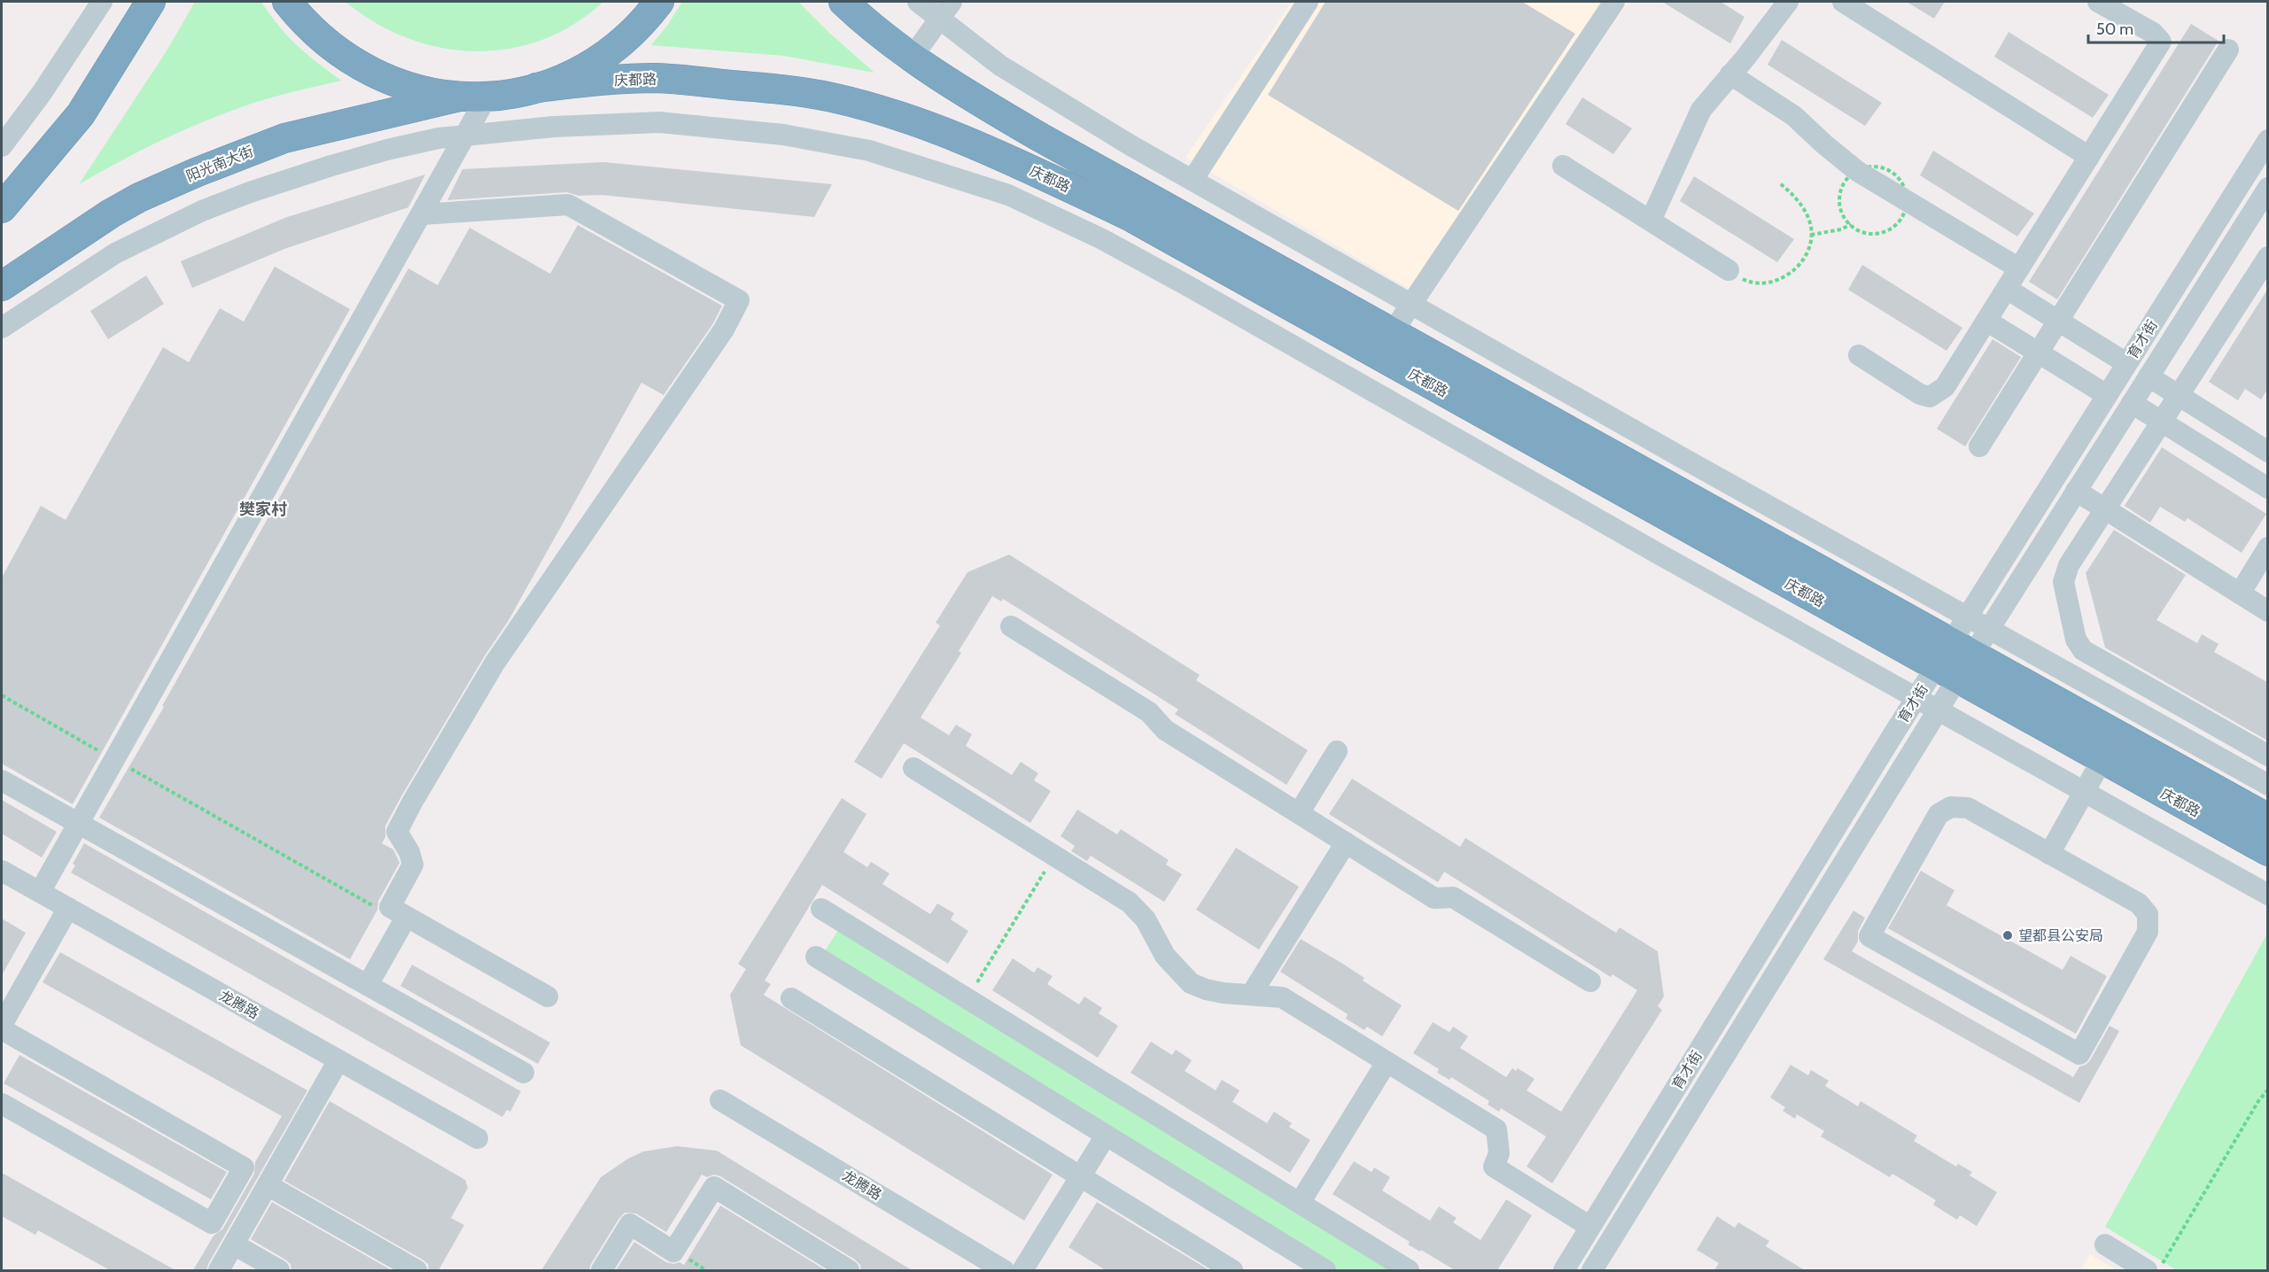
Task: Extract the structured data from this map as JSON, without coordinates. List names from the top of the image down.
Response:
{
  "streets": {
    "highway": ["庆都路", "阳光南大街"],
    "street": ["育才街", "龙腾路"]
  },
  "crossings": [
    ["庆都路", "阳光南大街"],
    ["庆都路", "育才街"]
  ],
  "districts": ["樊家村"],
  "places": ["望都县公安局"],
  "scale_bar": "50 m"
}
